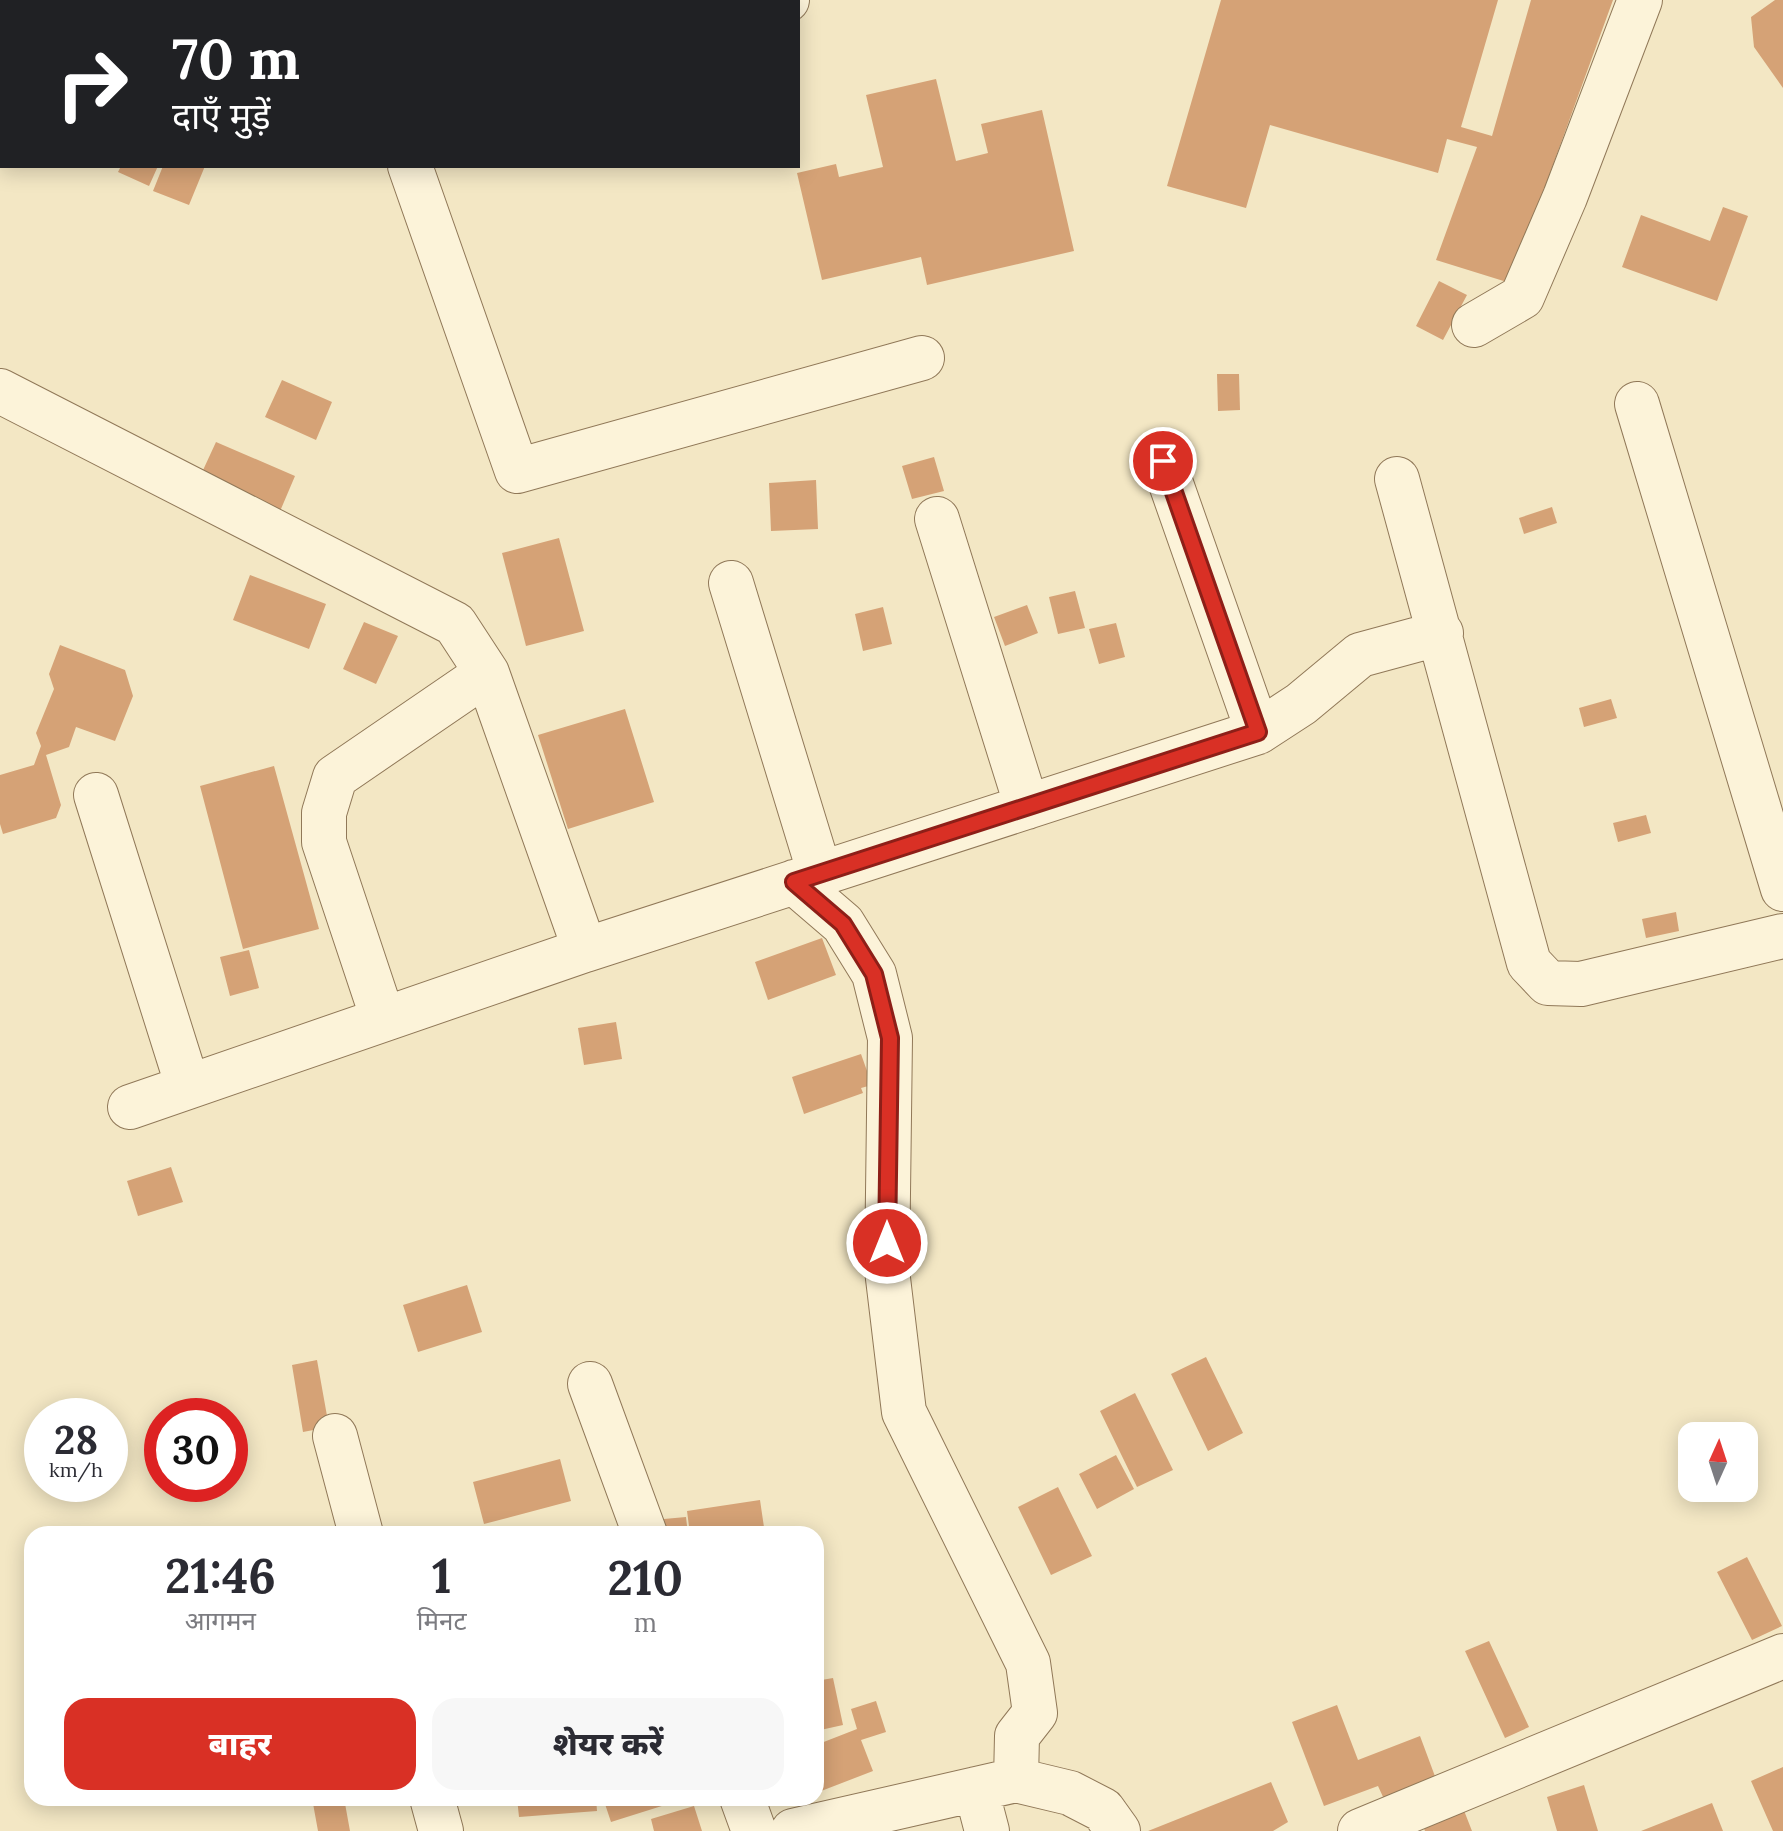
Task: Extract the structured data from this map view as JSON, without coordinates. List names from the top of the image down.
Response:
{
  "north": "top",
  "page": {
    "turn": ["70 m", "दाएँ मुड़ें"],
    "speed": "28 km/h",
    "limit": "30",
    "eta": [
      "21:46",
      "आगमन",
      "1",
      "मिनट",
      "210",
      "m"
    ],
    "buttons": ["बाहर", "शेयर करें"]
  }
}
